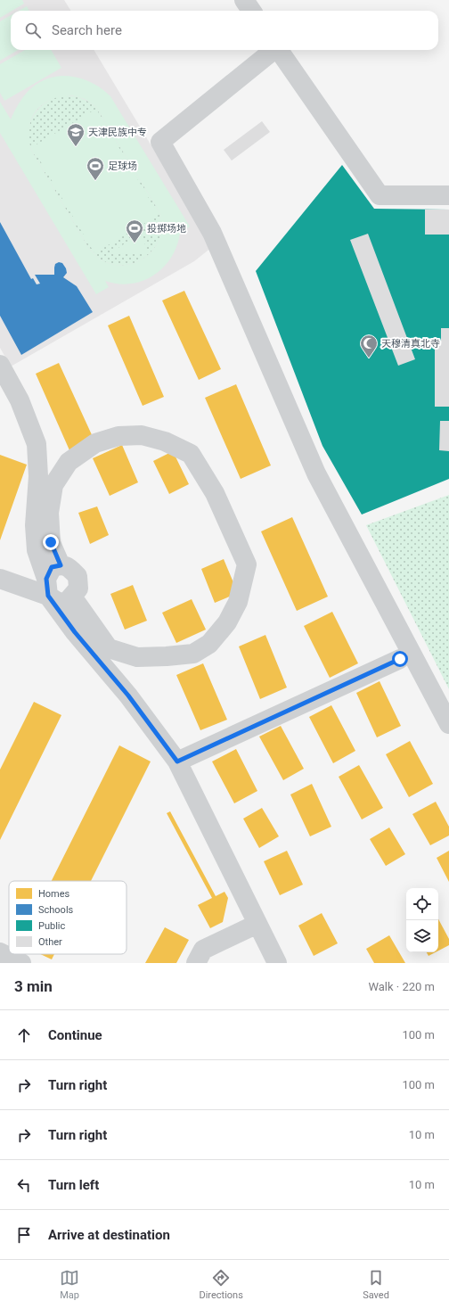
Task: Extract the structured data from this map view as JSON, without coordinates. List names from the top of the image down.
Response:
{
  "places": {
    "school or university": ["天津民族中专"],
    "sports": ["足球场", "投掷场地"],
    "mosque": ["天穆清真北寺"]
  },
  "legend": [
    "Homes",
    "Schools",
    "Public",
    "Other"
  ],
  "page": {
    "search": "Search here",
    "heading": ["3 min", "Walk · 220 m"],
    "list": [
      ["Continue", "100 m"],
      ["Turn right", "100 m"],
      ["Turn right", "10 m"],
      ["Turn left", "10 m"],
      "Arrive at destination"
    ],
    "nav": ["Map", "Directions", "Saved"]
  }
}
